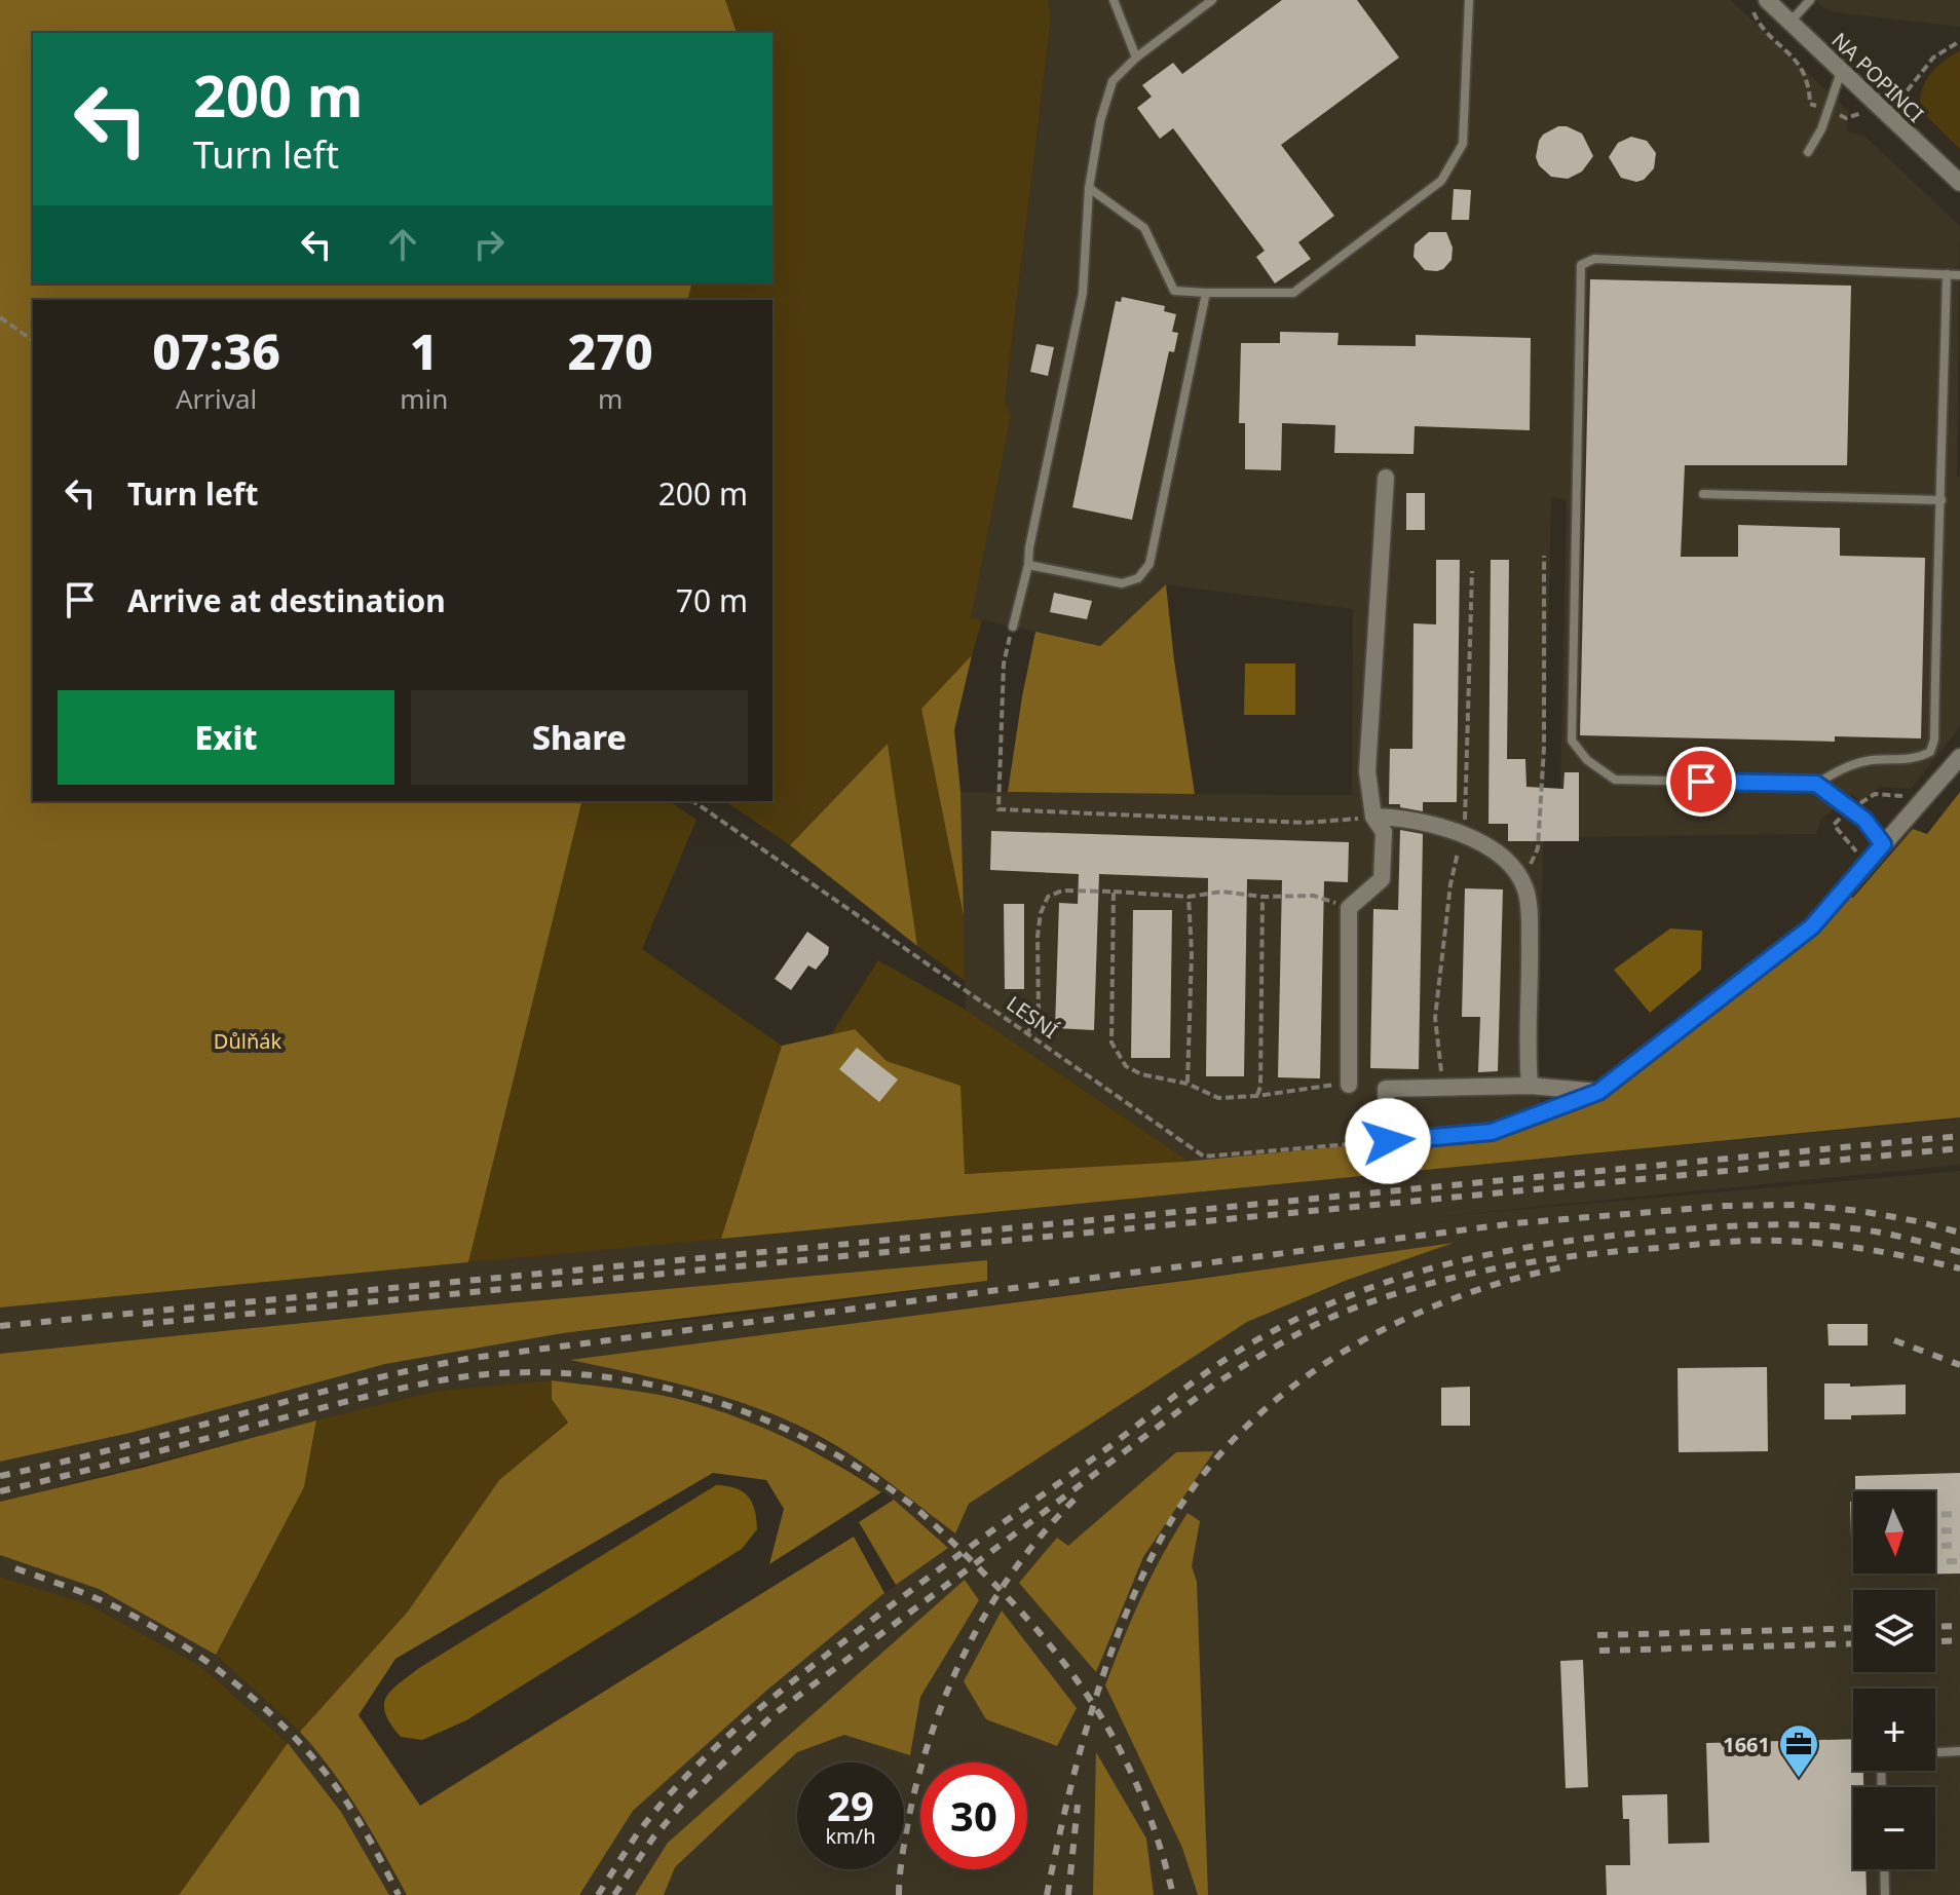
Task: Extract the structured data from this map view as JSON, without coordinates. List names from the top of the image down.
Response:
{
  "streets": {
    "street": ["NA POPINCI"],
    "path": ["LESNÍ"]
  },
  "parks": ["Důlňák"],
  "places": {
    "office": ["1661"]
  },
  "north": "bottom",
  "page": {
    "turn": ["200 m", "Turn left"],
    "eta": [
      "07:36",
      "Arrival",
      "1",
      "min",
      "270",
      "m"
    ],
    "list": [
      {
        "name": "Turn left",
        "value": "200 m"
      },
      {
        "name": "Arrive at destination",
        "value": "70 m"
      }
    ],
    "buttons": ["Exit", "Share"],
    "map_buttons": ["+", "−"],
    "speed": "29 km/h",
    "limit": "30"
  }
}
